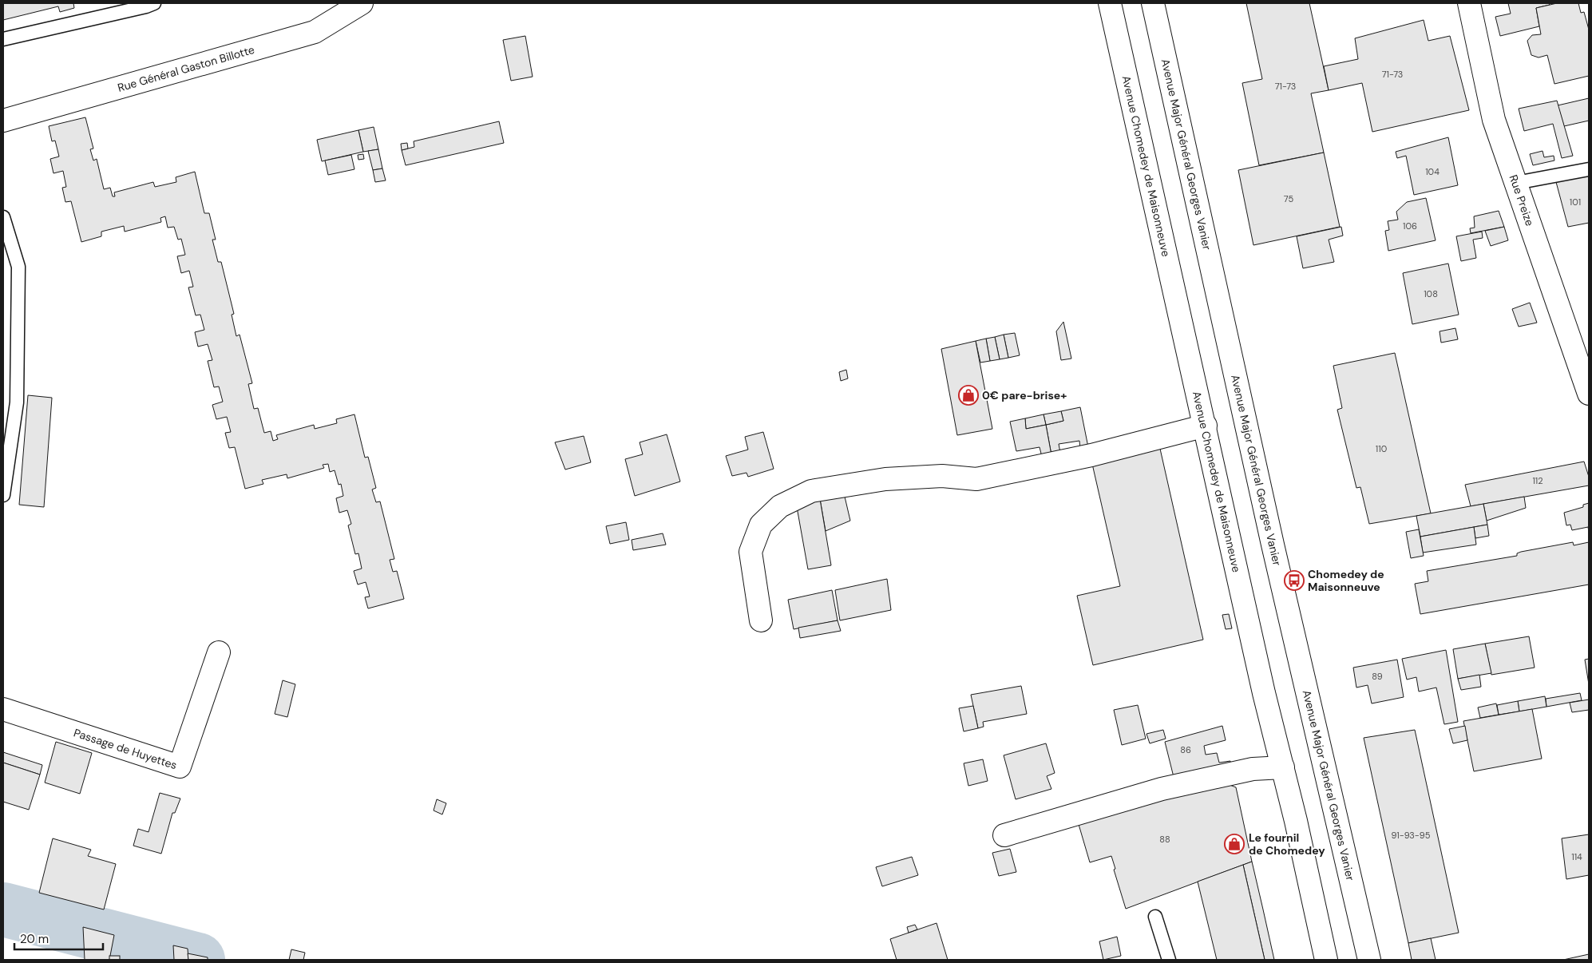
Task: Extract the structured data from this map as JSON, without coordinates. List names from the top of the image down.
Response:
{
  "streets": {
    "main road": [
      "Rue Général Gaston Billotte",
      "Avenue Major Général Georges Vanier",
      "Avenue Chomedey de Maisonneuve",
      "Rue Preize",
      "Passage de Huyettes"
    ]
  },
  "places": {
    "shop": ["0€ pare-brise+", "Le fournil de Chomedey"],
    "bus stop": ["Chomedey de Maisonneuve"]
  },
  "house_numbers": [
    "71-73",
    "71-73",
    "104",
    "75",
    "101",
    "106",
    "108",
    "110",
    "112",
    "89",
    "86",
    "91-93-95",
    "88",
    "114"
  ],
  "scale_bar": "20 m"
}
